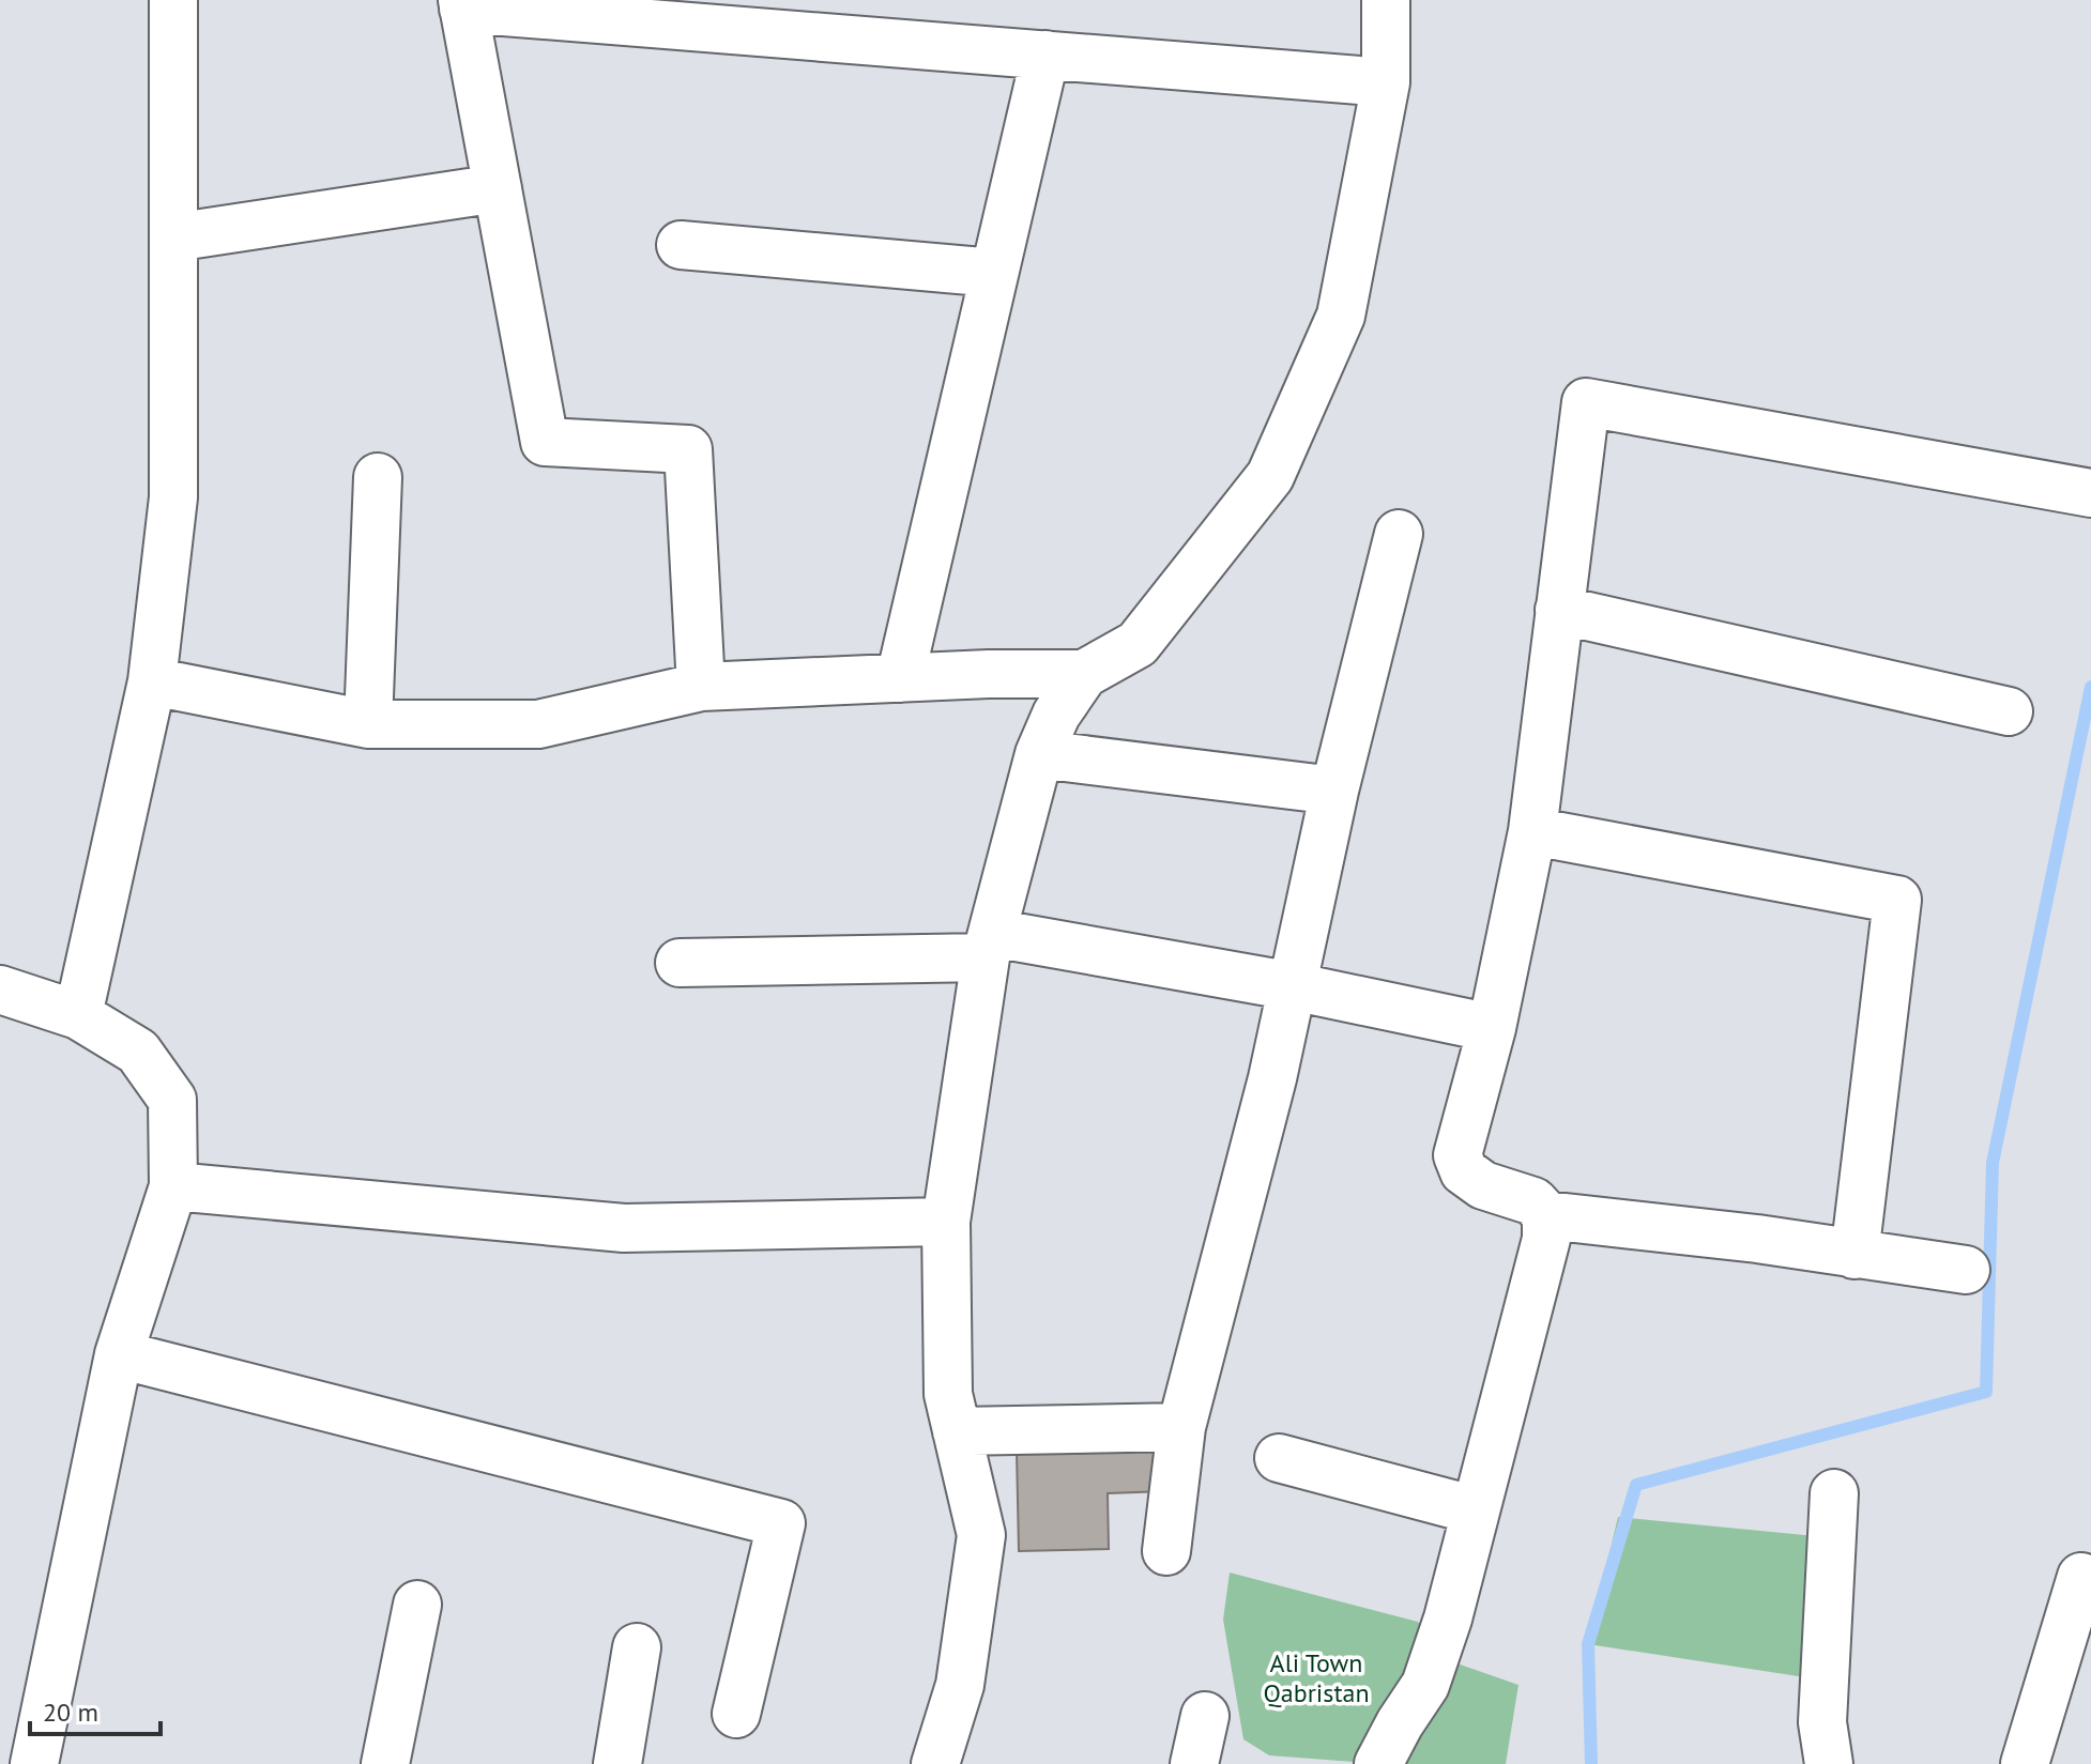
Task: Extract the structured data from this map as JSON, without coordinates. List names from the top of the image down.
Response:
{
  "parks": ["Ali Town Qabristan"],
  "scale_bar": "20 m"
}
